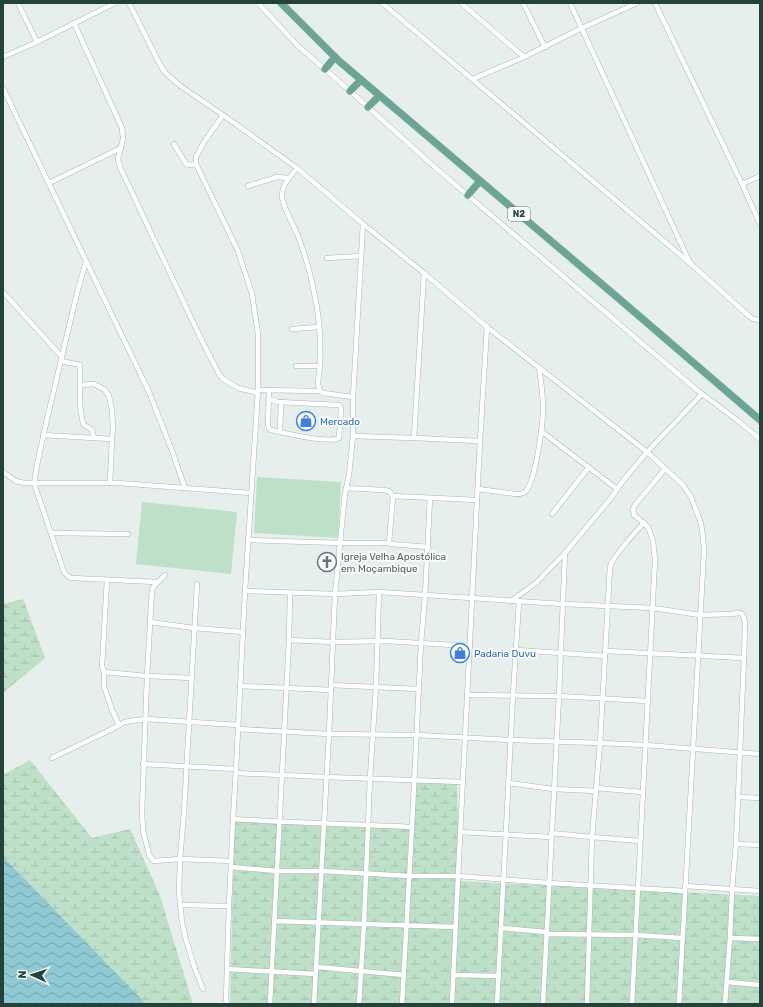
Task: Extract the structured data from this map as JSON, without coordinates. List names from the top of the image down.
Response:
{
  "streets": {
    "main road": ["N2"]
  },
  "places": {
    "shop": ["Mercado", "Padaria Duvu"],
    "church": ["Igreja Velha Apostólica em Moçambique"]
  },
  "north": "left"
}
